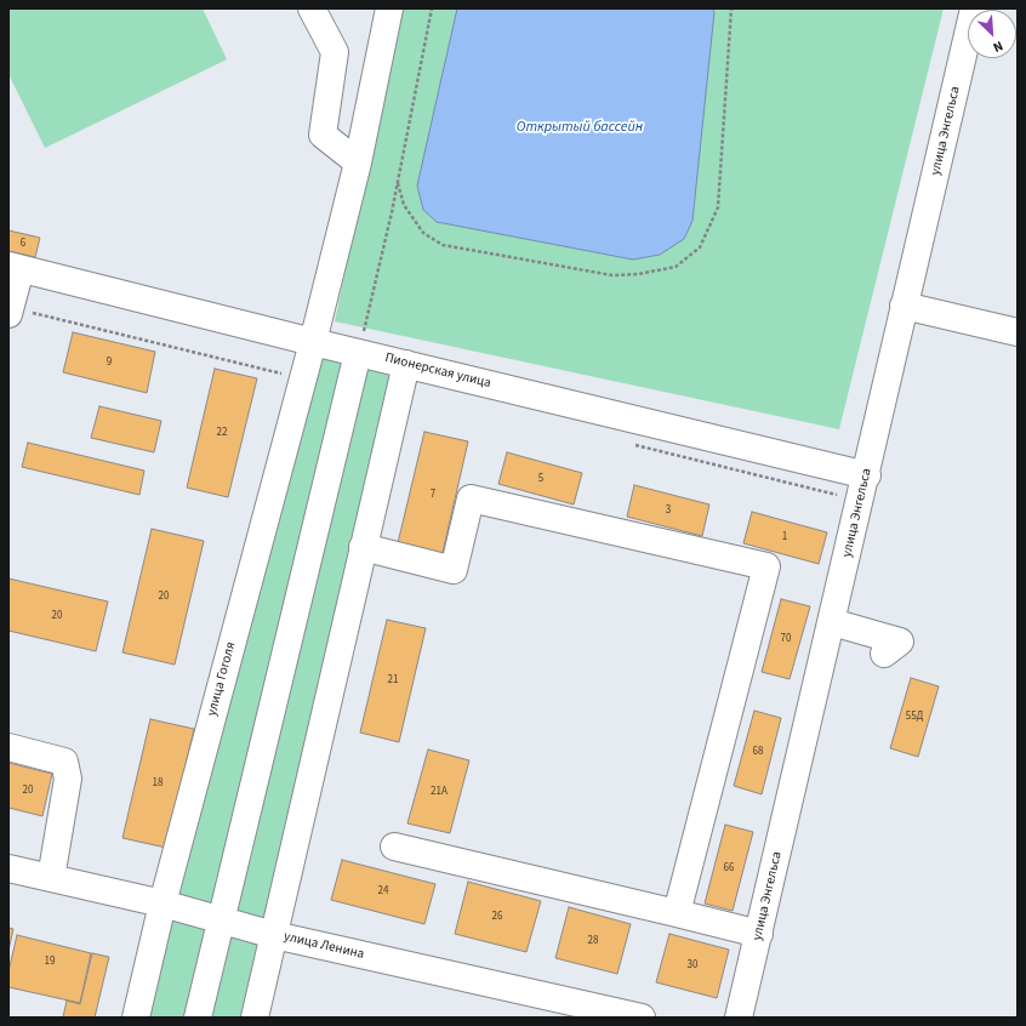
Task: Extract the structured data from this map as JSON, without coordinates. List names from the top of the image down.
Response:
{
  "streets": {
    "street": [
      "улица Энгельса",
      "Пионерская улица",
      "улица Гоголя",
      "улица Ленина"
    ]
  },
  "crossings": [
    ["улица Энгельса", "Пионерская улица"],
    ["Пионерская улица", "улица Гоголя"],
    ["улица Гоголя", "улица Ленина"]
  ],
  "water": ["Открытый бассейн"],
  "house_numbers": [
    "6",
    "9",
    "22",
    "5",
    "7",
    "3",
    "1",
    "20",
    "20",
    "70",
    "21",
    "55Д",
    "68",
    "18",
    "20",
    "21А",
    "66",
    "24",
    "26",
    "28",
    "19",
    "30"
  ],
  "north": "bottom right"
}
